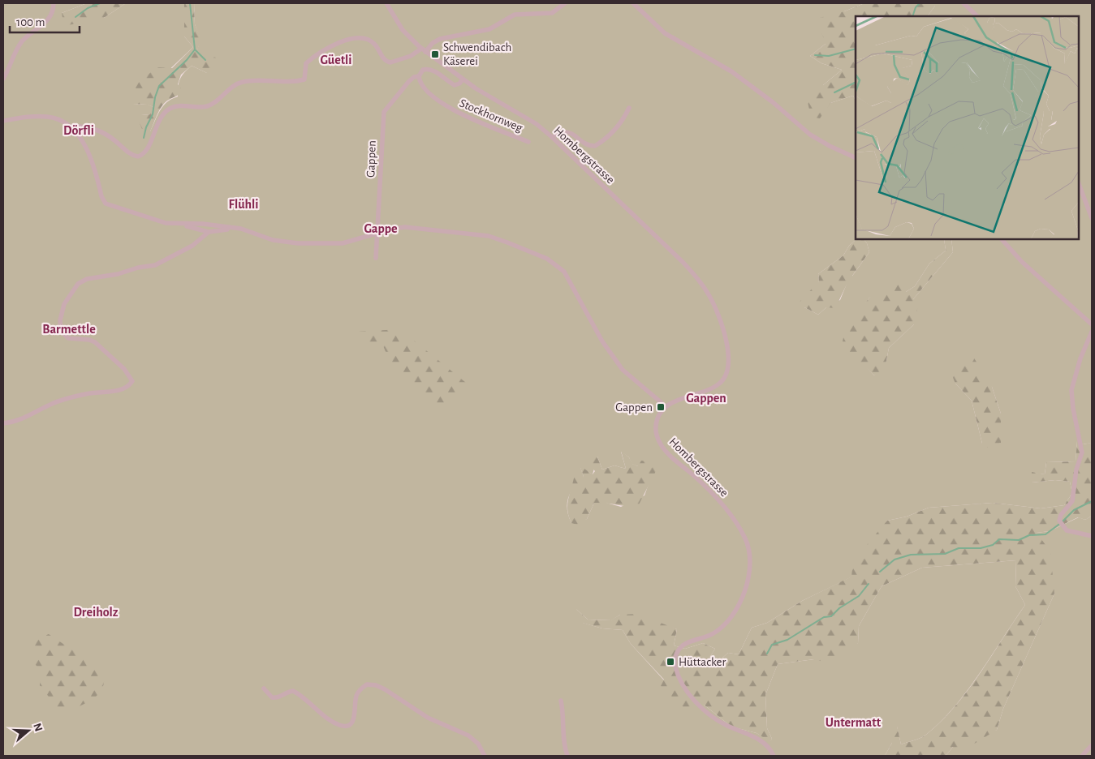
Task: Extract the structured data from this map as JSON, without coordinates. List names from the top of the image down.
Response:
{
  "streets": {
    "street": ["Stockhornweg", "Hombergstrasse", "Gappen"]
  },
  "crossings": [
    ["Stockhornweg", "Hombergstrasse"],
    ["Stockhornweg", "Gappen"]
  ],
  "districts": [
    "Güetli",
    "Dörfli",
    "Flühli",
    "Gappe",
    "Barmettle",
    "Gappen",
    "Dreiholz",
    "Untermatt"
  ],
  "places": {
    "transit": ["Schwendibach Käserei", "Gappen", "Hüttacker"]
  },
  "scale_bar": "100 m",
  "north": "right"
}
